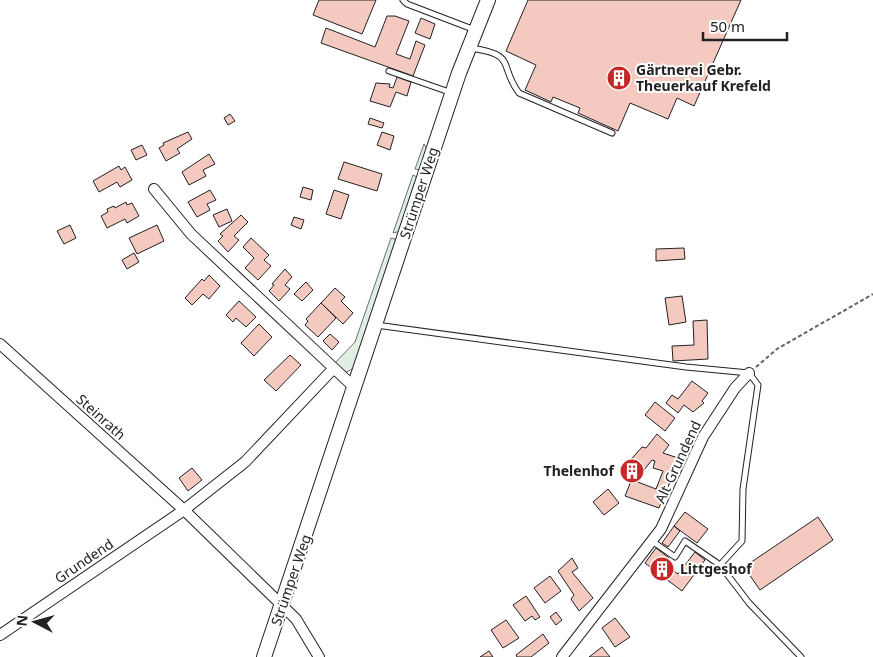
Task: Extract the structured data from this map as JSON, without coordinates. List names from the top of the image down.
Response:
{
  "streets": {
    "street": [
      "Strümper Weg",
      "Steinrath",
      "Alt-Grundend",
      "Grundend"
    ]
  },
  "crossings": [
    ["Steinrath", "Grundend"]
  ],
  "places": {
    "building": ["Gärtnerei Gebr. Theuerkauf Krefeld", "Thelenhof", "Littgeshof"]
  },
  "scale_bar": "50 m",
  "north": "left"
}
